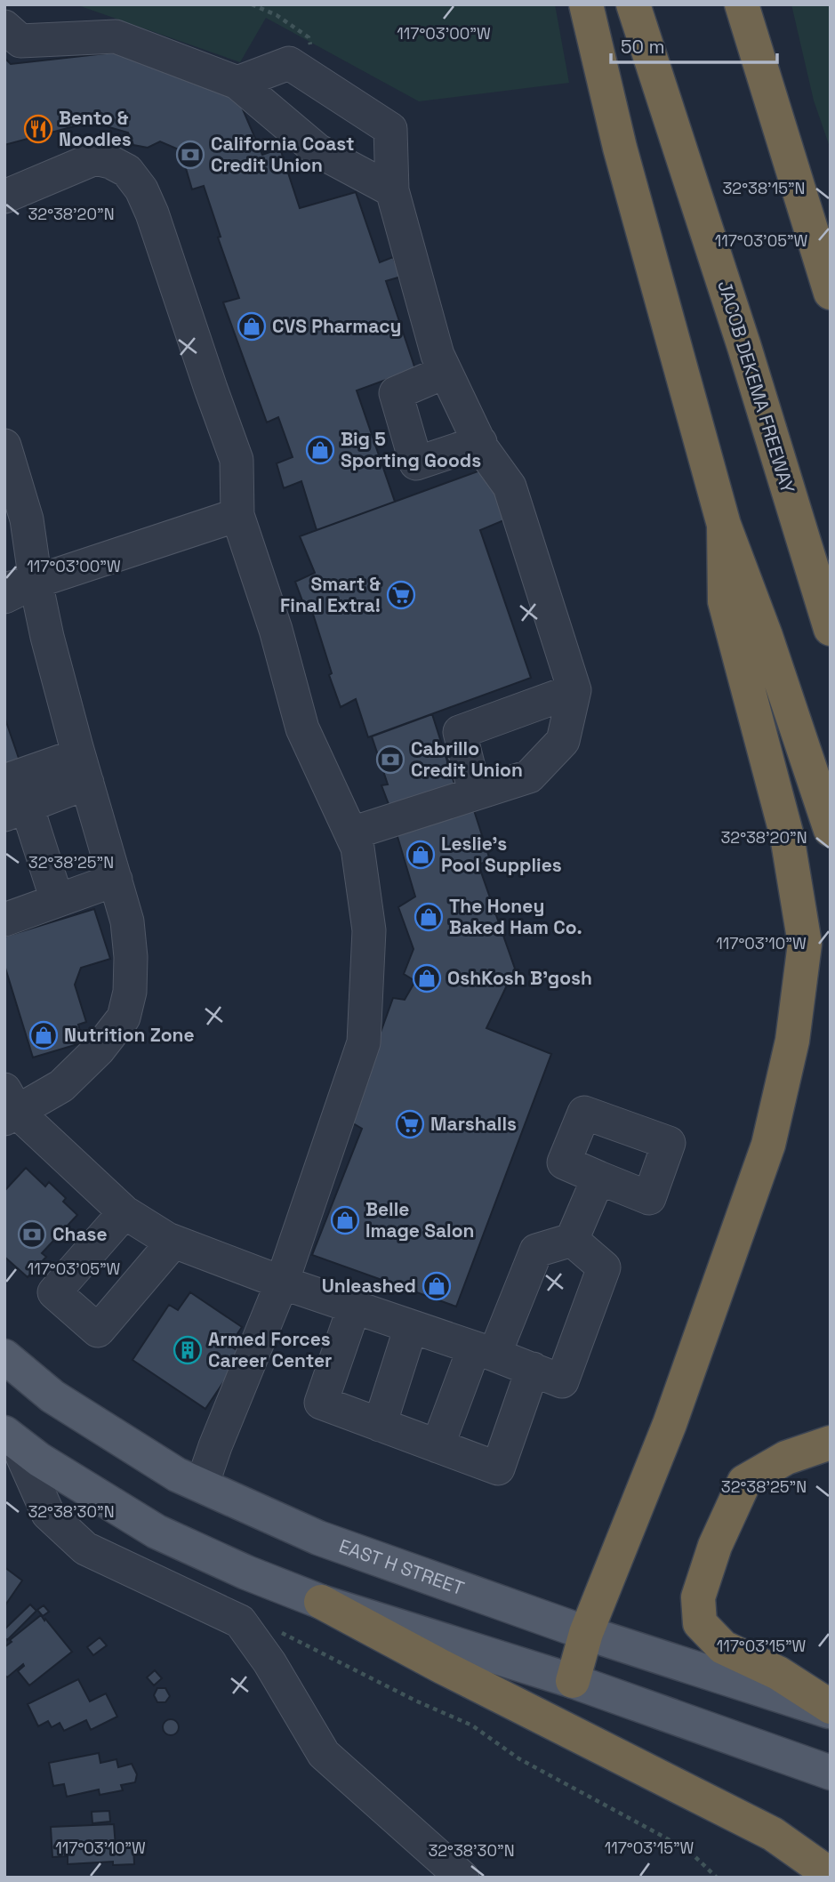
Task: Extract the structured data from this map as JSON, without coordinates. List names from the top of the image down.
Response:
{
  "streets": {
    "highway": ["JACOB DEKEMA FREEWAY"],
    "main road": ["EAST H STREET"]
  },
  "places": {
    "restaurant": ["Bento & Noodles"],
    "bank": ["California Coast Credit Union", "Cabrillo Credit Union", "Chase"],
    "shop": [
      "CVS Pharmacy",
      "Big 5 Sporting Goods",
      "Leslie's Pool Supplies",
      "The Honey Baked Ham Co.",
      "OshKosh B'gosh",
      "Nutrition Zone",
      "Belle Image Salon",
      "Unleashed"
    ],
    "supermarket": ["Smart & Final Extra!", "Marshalls"],
    "building": ["Armed Forces Career Center"]
  },
  "scale_bar": "50 m",
  "coordinates": [
    "117°03'00\"W",
    "32°38'15\"N",
    "32°38'20\"N",
    "117°03'05\"W",
    "32°38'25\"N",
    "117°03'10\"W",
    "32°38'30\"N",
    "117°03'15\"W"
  ]
}
